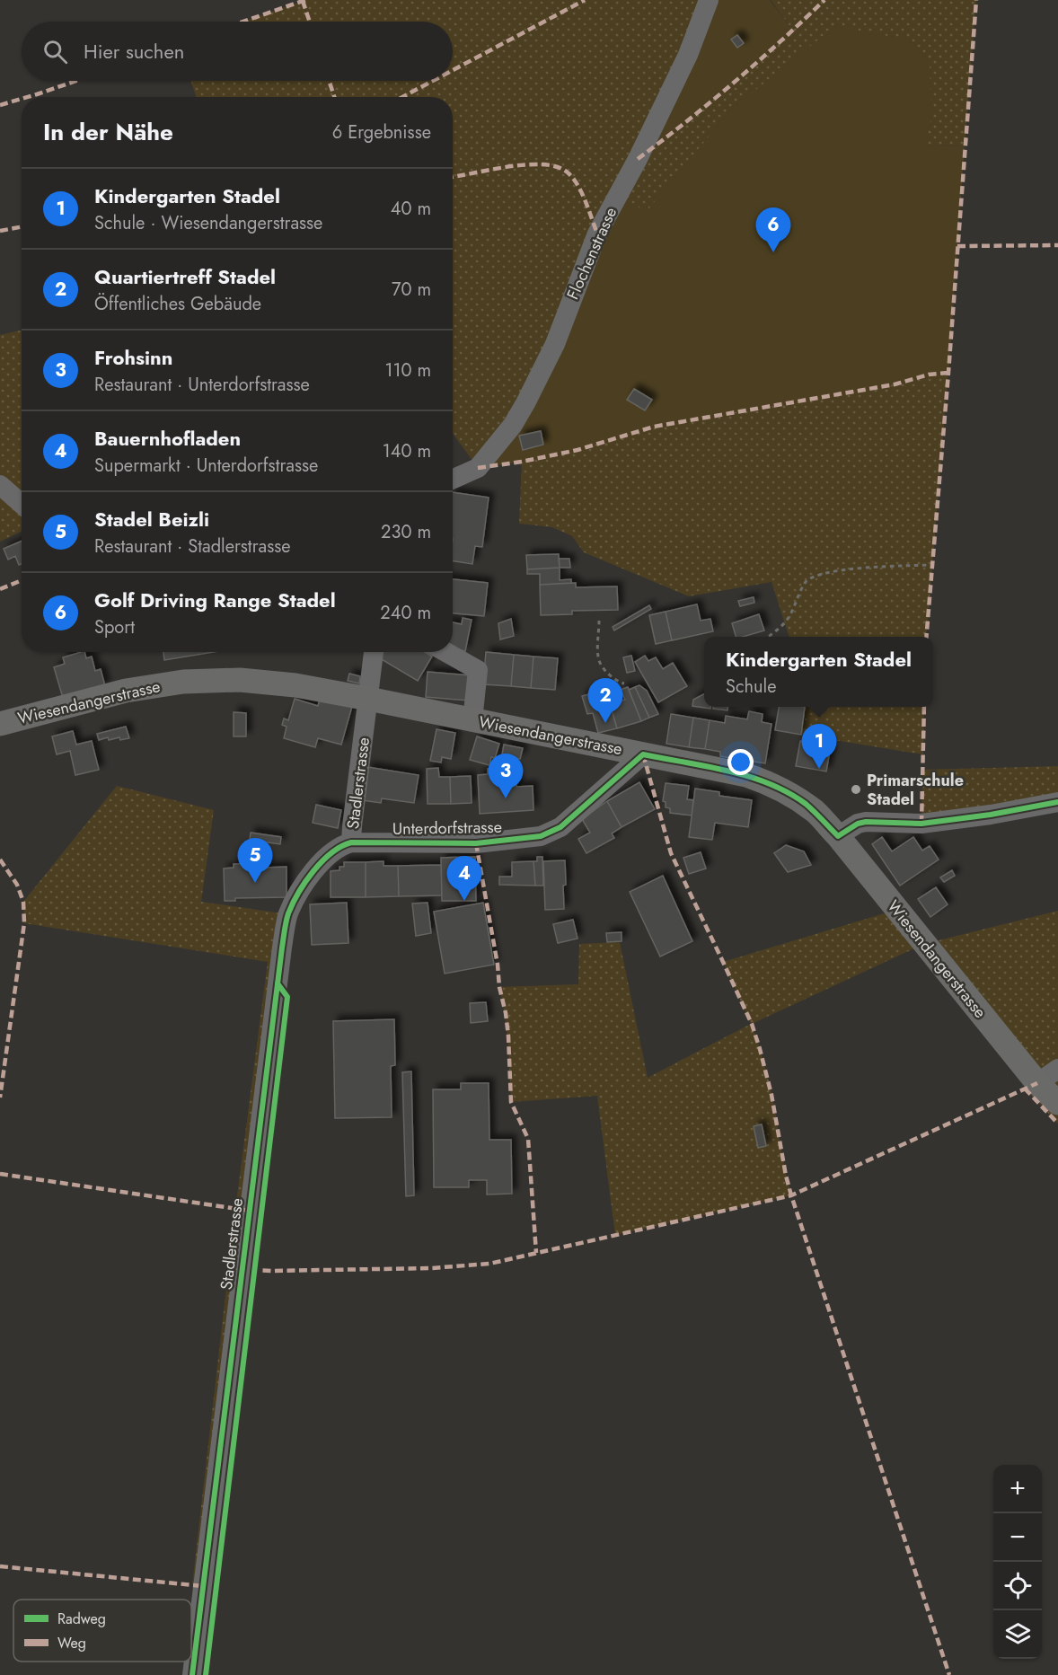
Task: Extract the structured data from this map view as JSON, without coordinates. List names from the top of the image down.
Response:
{
  "streets": {
    "main road": ["Wiesendangerstrasse"],
    "street": ["Flochenstrasse", "Stadlerstrasse", "Unterdorfstrasse"]
  },
  "crossings": [
    ["Wiesendangerstrasse", "Stadlerstrasse"],
    ["Wiesendangerstrasse", "Unterdorfstrasse"],
    ["Stadlerstrasse", "Unterdorfstrasse"]
  ],
  "places": ["Primarschule Stadel"],
  "legend": ["Radweg", "Weg"],
  "page": {
    "search": "Hier suchen",
    "heading": ["In der Nähe", "6 Ergebnisse"],
    "list": [
      {
        "mark": "1",
        "name": "Kindergarten Stadel",
        "note": "Schule · Wiesendangerstrasse",
        "value": "40 m"
      },
      {
        "mark": "2",
        "name": "Quartiertreff Stadel",
        "note": "Öffentliches Gebäude",
        "value": "70 m"
      },
      {
        "mark": "3",
        "name": "Frohsinn",
        "note": "Restaurant · Unterdorfstrasse",
        "value": "110 m"
      },
      {
        "mark": "4",
        "name": "Bauernhofladen",
        "note": "Supermarkt · Unterdorfstrasse",
        "value": "140 m"
      },
      {
        "mark": "5",
        "name": "Stadel Beizli",
        "note": "Restaurant · Stadlerstrasse",
        "value": "230 m"
      },
      {
        "mark": "6",
        "name": "Golf Driving Range Stadel",
        "note": "Sport",
        "value": "240 m"
      }
    ],
    "pins": [
      "6",
      "2",
      "1",
      "3",
      "5",
      "4"
    ],
    "popup": ["Kindergarten Stadel", "Schule"],
    "map_buttons": ["+", "−"]
  }
}
